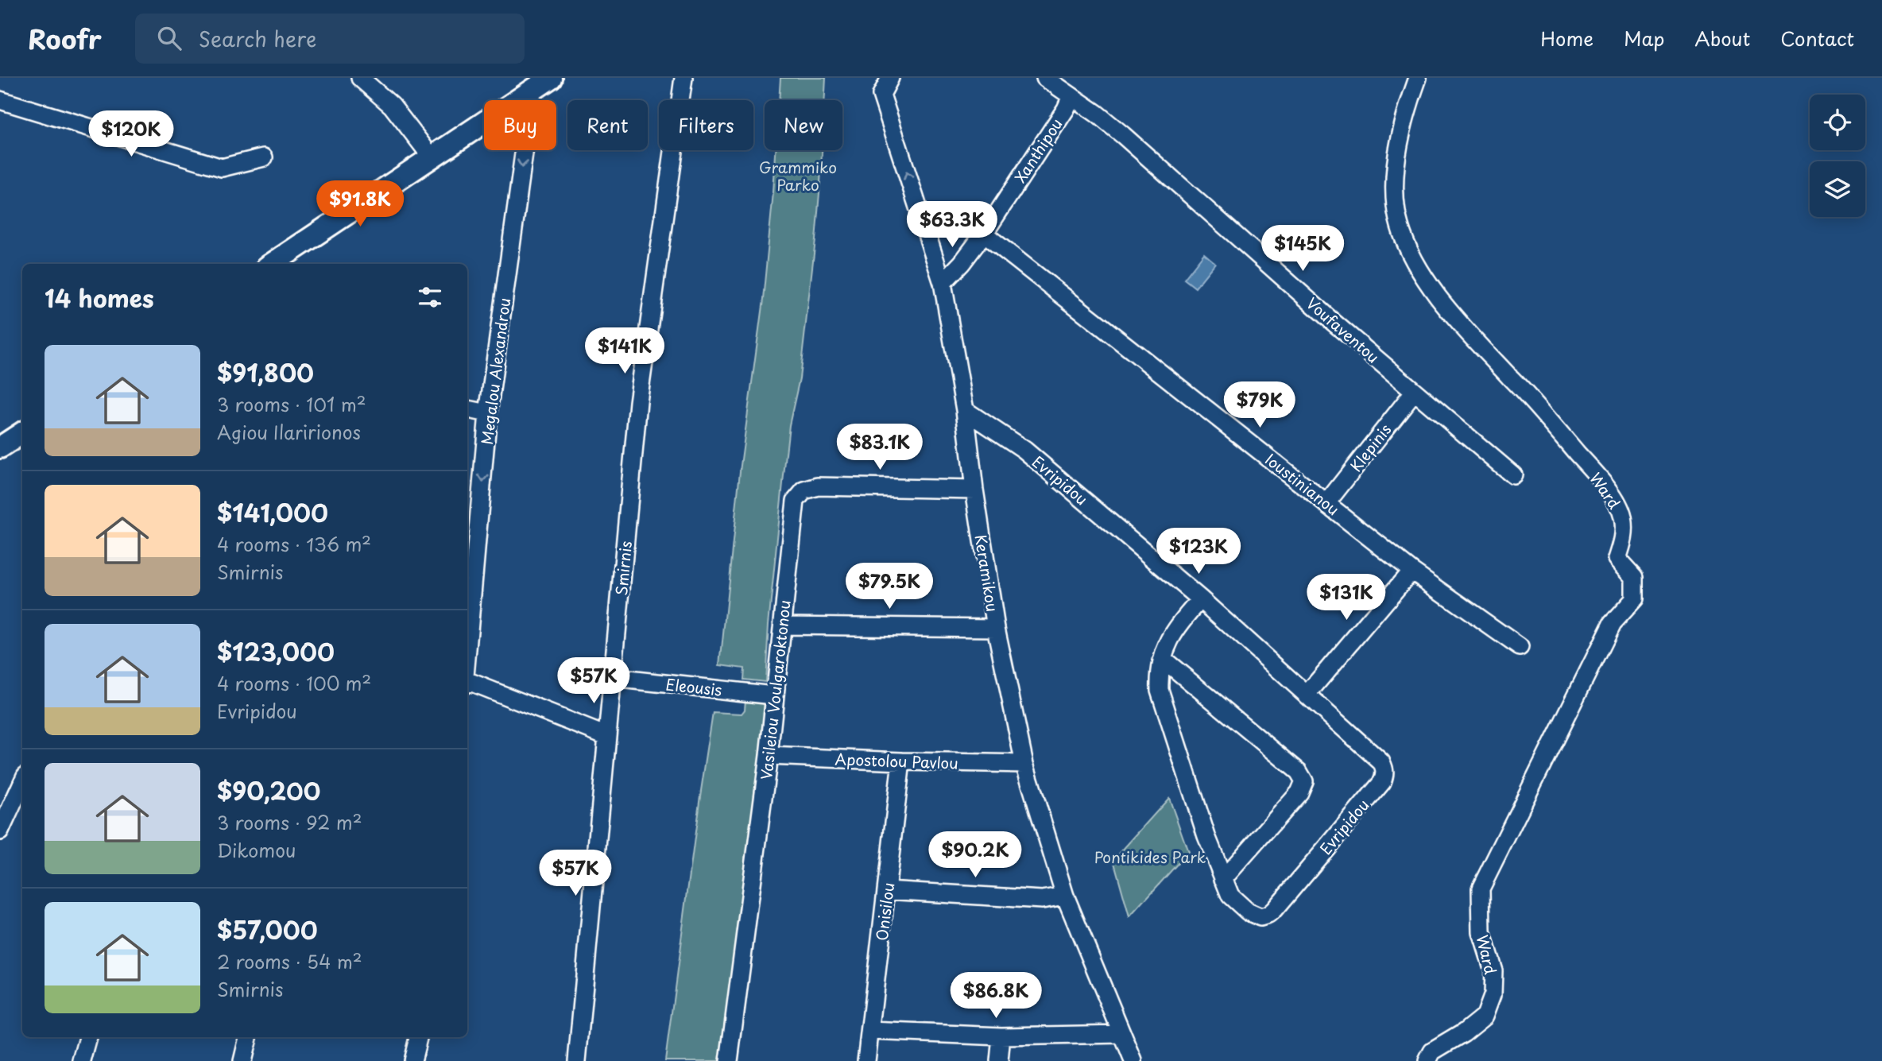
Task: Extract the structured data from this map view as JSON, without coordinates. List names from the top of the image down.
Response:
{
  "streets": {
    "street": [
      "Xanthipou",
      "Voufaventou",
      "Megalou Alexandrou",
      "Klepinis",
      "Evripidou",
      "Ioustinianou",
      "Ward",
      "Smirnis",
      "Keramikou",
      "Eleousis",
      "Vasileiou Voulgaroktonou",
      "Apostolou Pavlou",
      "Onisilou"
    ]
  },
  "crossings": [
    ["Xanthipou", "Voufaventou"],
    ["Xanthipou", "Ioustinianou"],
    ["Xanthipou", "Keramikou"],
    ["Voufaventou", "Klepinis"],
    ["Klepinis", "Ioustinianou"],
    ["Evripidou", "Keramikou"],
    ["Smirnis", "Eleousis"],
    ["Keramikou", "Vasileiou Voulgaroktonou"],
    ["Keramikou", "Apostolou Pavlou"],
    ["Eleousis", "Vasileiou Voulgaroktonou"],
    ["Vasileiou Voulgaroktonou", "Apostolou Pavlou"],
    ["Apostolou Pavlou", "Onisilou"]
  ],
  "one_way": ["Megalou Alexandrou"],
  "parks": ["Grammiko Parko", "Pontikides Park"],
  "page": {
    "header": "Roofr",
    "search": "Search here",
    "nav": [
      "Home",
      "Map",
      "About",
      "Contact"
    ],
    "chip": [
      "Buy",
      "Rent",
      "Filters",
      "New"
    ],
    "price": [
      "$120K",
      "$91.8K",
      "$63.3K",
      "$145K",
      "$141K",
      "$79K",
      "$83.1K",
      "$123K",
      "$79.5K",
      "$131K",
      "$57K",
      "$90.2K",
      "$57K",
      "$86.8K"
    ],
    "heading": "14 homes",
    "list": [
      {
        "name": "$91,800",
        "note": "3 rooms · 101 m² · Agiou Ilaririonos"
      },
      {
        "name": "$141,000",
        "note": "4 rooms · 136 m² · Smirnis"
      },
      {
        "name": "$123,000",
        "note": "4 rooms · 100 m² · Evripidou"
      },
      {
        "name": "$90,200",
        "note": "3 rooms · 92 m² · Dikomou"
      },
      {
        "name": "$57,000",
        "note": "2 rooms · 54 m² · Smirnis"
      }
    ]
  }
}
